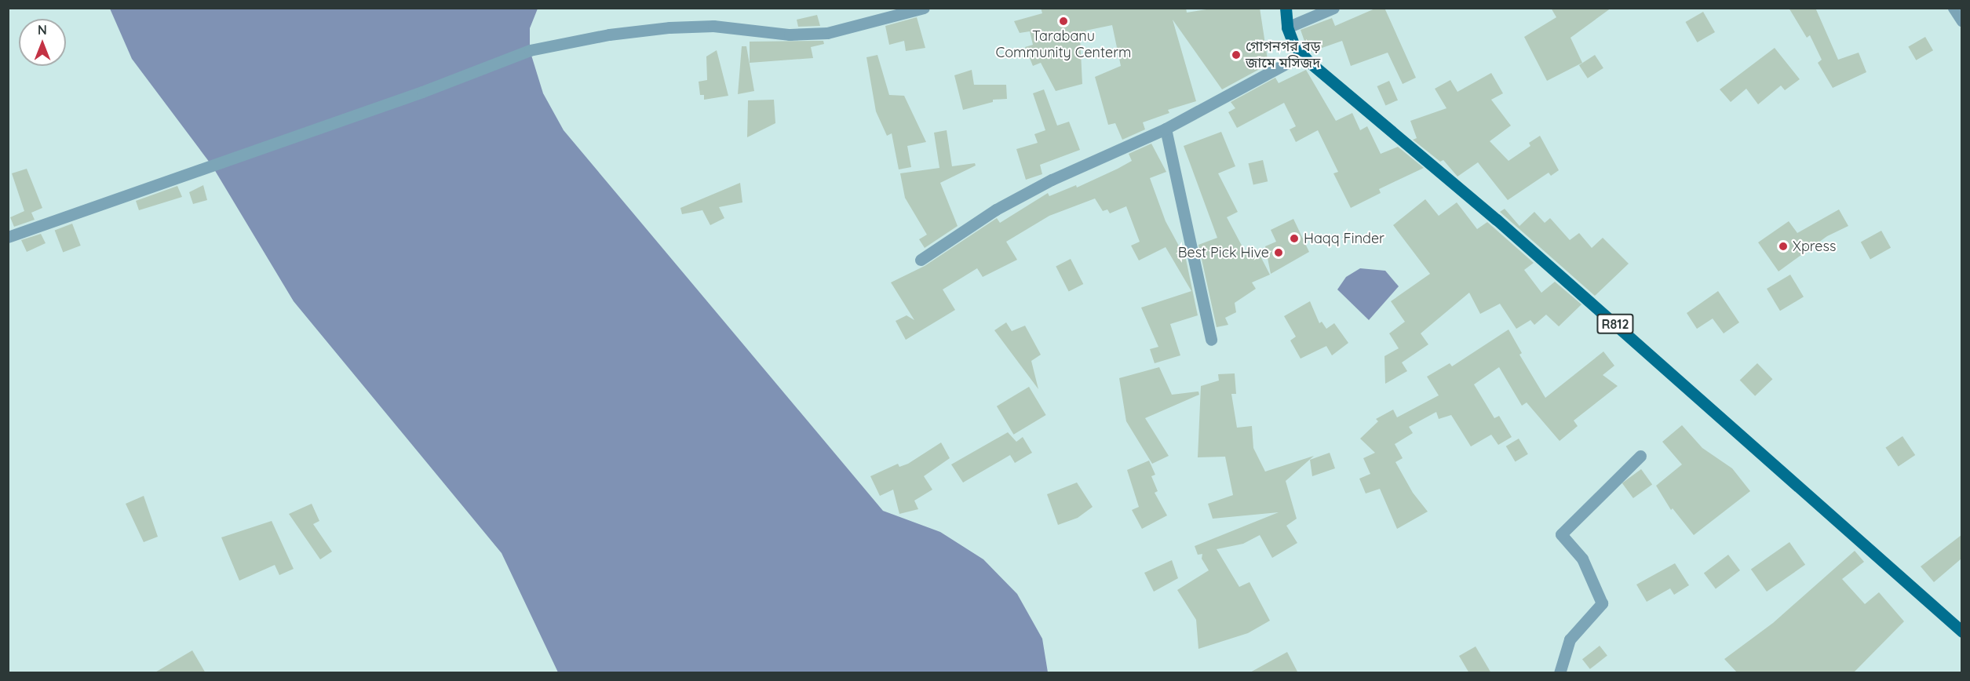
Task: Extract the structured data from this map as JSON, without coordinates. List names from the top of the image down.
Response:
{
  "streets": {
    "main road": ["R812"]
  },
  "places": [
    "Tarabanu Community Centerm",
    "গোগনগর বড় জামে মসিজদ",
    "Haqq Finder",
    "Xpress",
    "Best Pick Hive"
  ],
  "north": "top"
}
